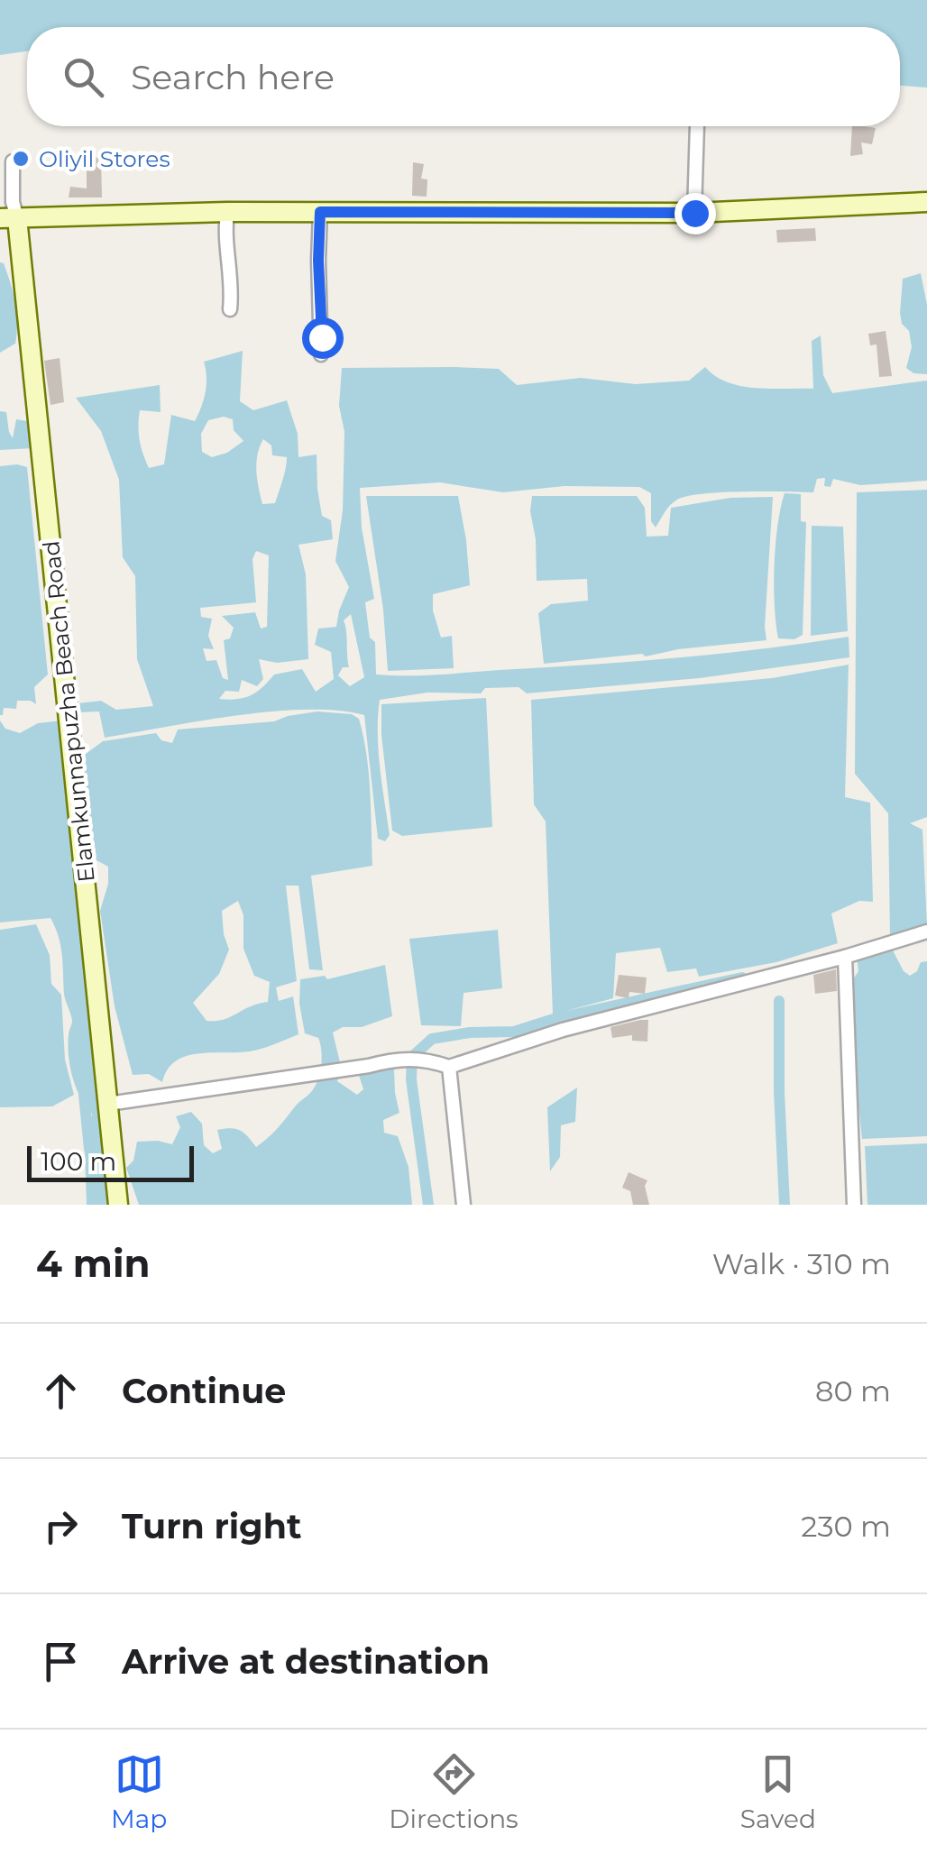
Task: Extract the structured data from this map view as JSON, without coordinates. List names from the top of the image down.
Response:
{
  "streets": {
    "main road": ["Elamkunnapuzha Beach Road"]
  },
  "places": ["Oliyil Stores"],
  "scale_bar": "100 m",
  "page": {
    "search": "Search here",
    "scale": "100 m",
    "heading": ["4 min", "Walk · 310 m"],
    "list": [
      ["Continue", "80 m"],
      ["Turn right", "230 m"],
      "Arrive at destination"
    ],
    "nav": ["Map", "Directions", "Saved"]
  }
}
